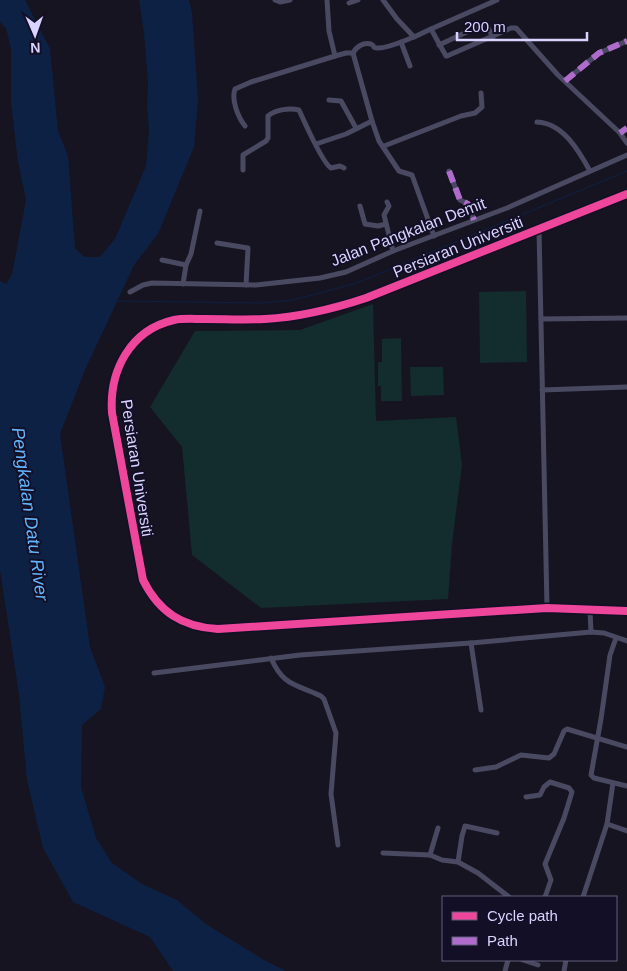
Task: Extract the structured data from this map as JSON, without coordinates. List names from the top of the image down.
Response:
{
  "streets": {
    "street": ["Jalan Pangkalan Demit", "Persiaran Universiti"]
  },
  "water": ["Pengkalan Datu River"],
  "legend": ["Cycle path", "Path"],
  "scale_bar": "200 m",
  "north": "bottom"
}
